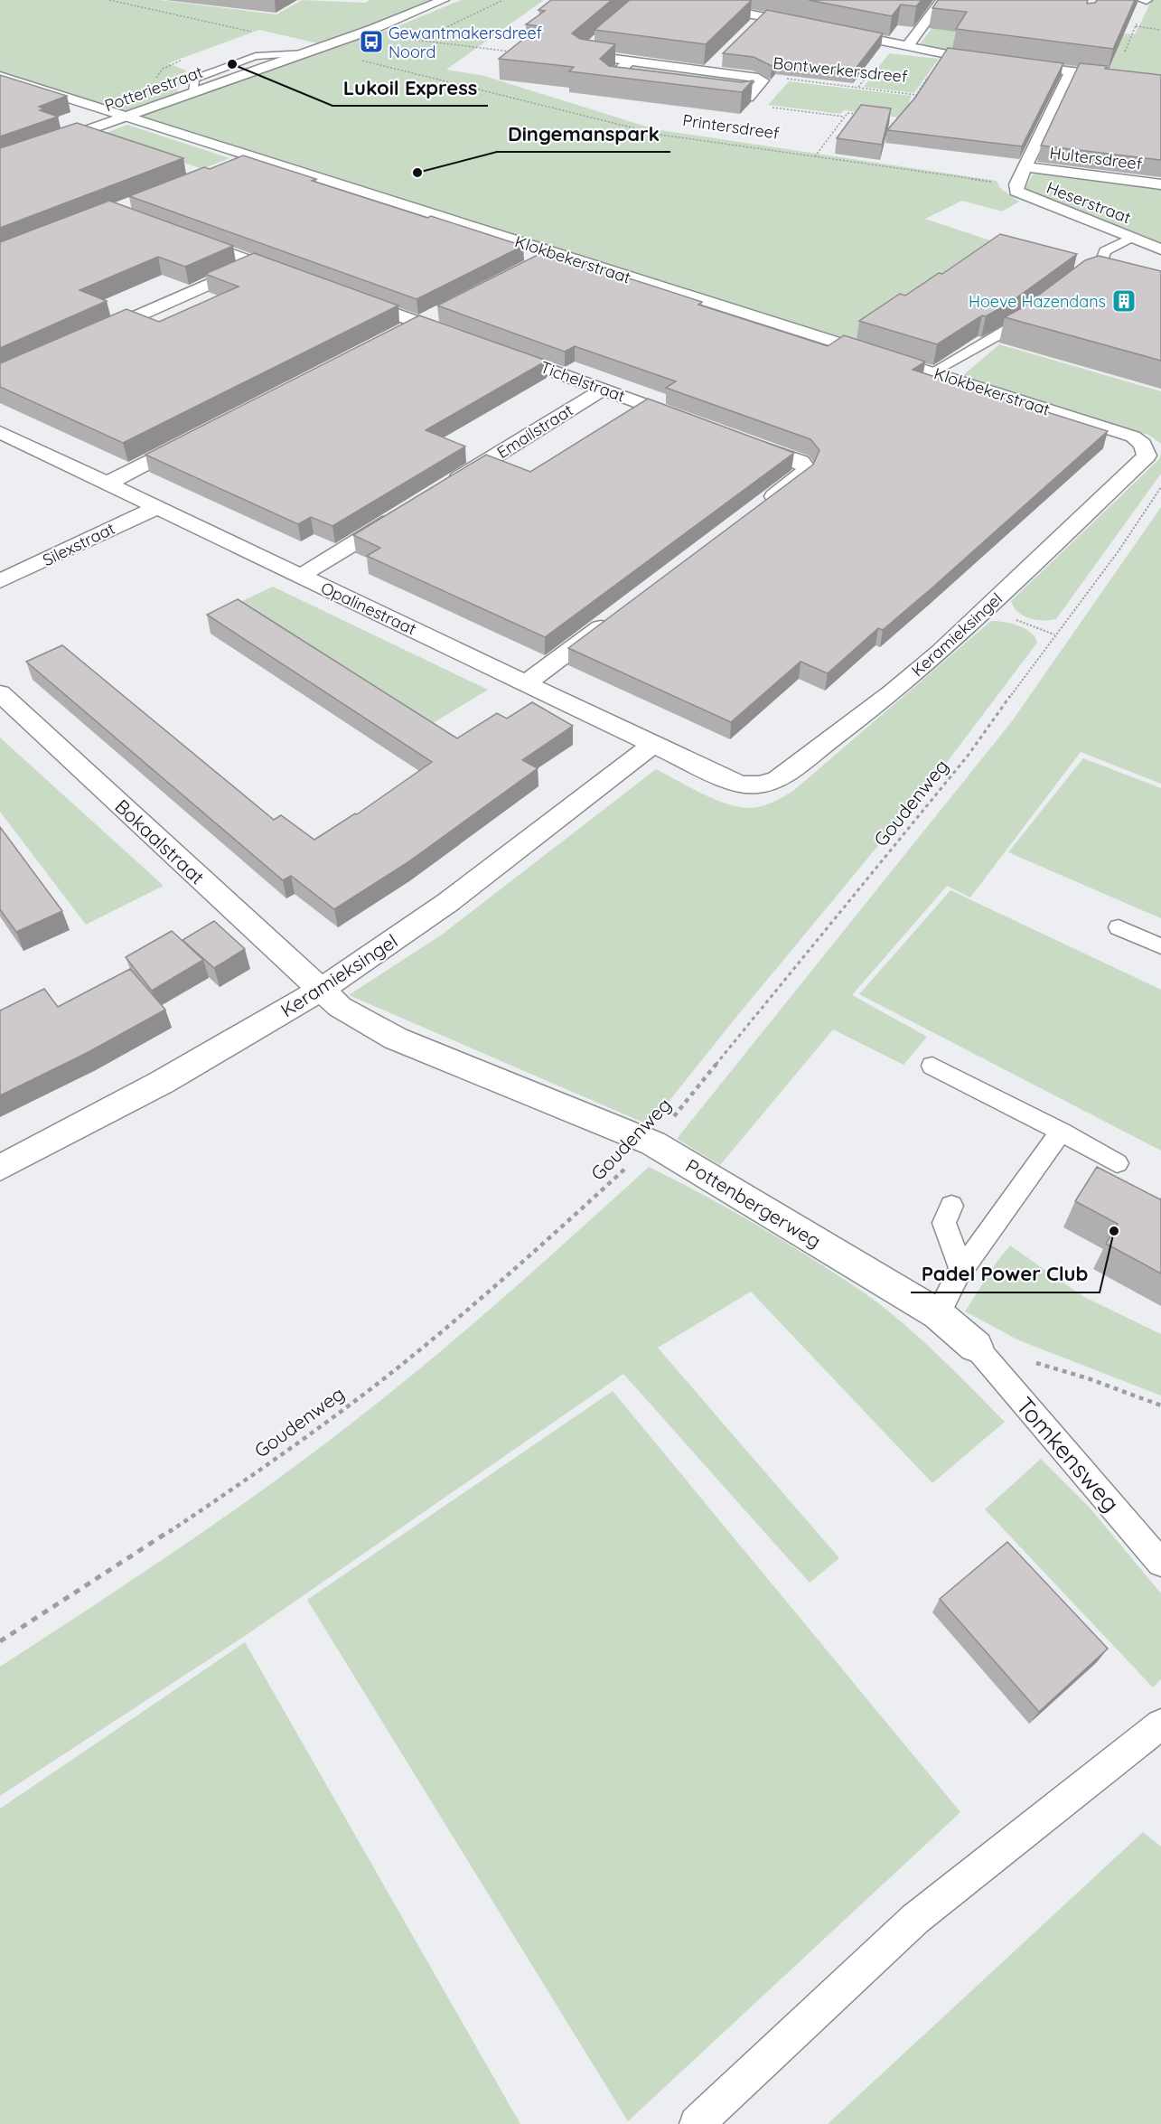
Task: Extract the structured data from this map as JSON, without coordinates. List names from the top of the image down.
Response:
{
  "streets": {
    "street": [
      "Bontwerkersdreef",
      "Potteriestraat",
      "Hultersdreef",
      "Heserstraat",
      "Klokbekerstraat",
      "Tichelstraat",
      "Emailstraat",
      "Silexstraat",
      "Opalinestraat",
      "Keramieksingel",
      "Bokaalstraat",
      "Pottenbergerweg"
    ],
    "lane": ["Tomkensweg"],
    "path": ["Printersdreef", "Goudenweg"]
  },
  "crossings": [
    ["Potteriestraat", "Printersdreef"],
    ["Potteriestraat", "Klokbekerstraat"],
    ["Printersdreef", "Hultersdreef"],
    ["Printersdreef", "Heserstraat"],
    ["Hultersdreef", "Heserstraat"],
    ["Klokbekerstraat", "Keramieksingel"],
    ["Tichelstraat", "Emailstraat"],
    ["Silexstraat", "Opalinestraat"],
    ["Opalinestraat", "Keramieksingel"],
    ["Keramieksingel", "Bokaalstraat"],
    ["Keramieksingel", "Pottenbergerweg"],
    ["Goudenweg", "Pottenbergerweg"],
    ["Bokaalstraat", "Pottenbergerweg"],
    ["Pottenbergerweg", "Tomkensweg"]
  ],
  "places": {
    "bus stop": ["Gewantmakersdreef Noord"],
    "other": ["Lukoil Express", "Dingemanspark", "Padel Power Club"],
    "building": ["Hoeve Hazendans"]
  }
}
